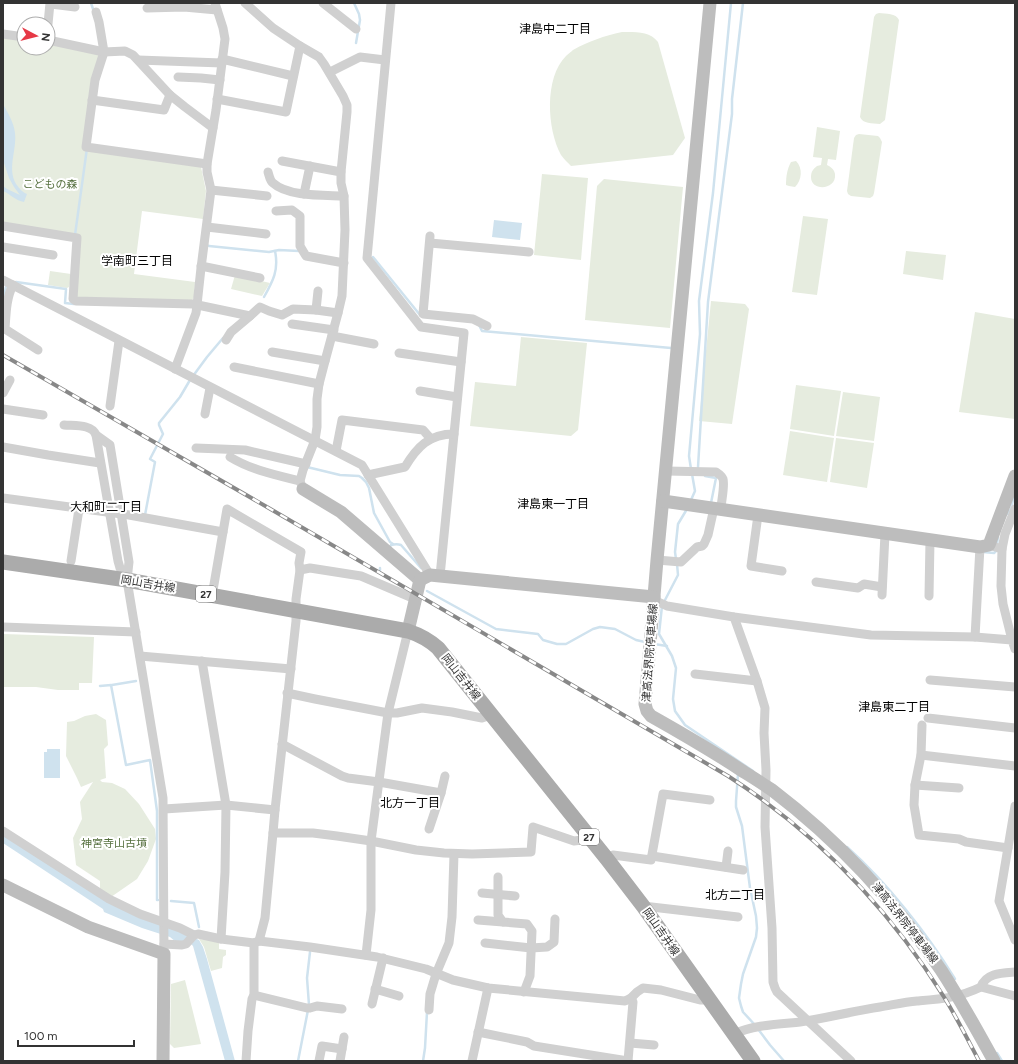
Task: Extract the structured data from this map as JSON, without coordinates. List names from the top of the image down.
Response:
{
  "streets": {
    "main road": ["岡山吉井線", "27"],
    "street": ["津高法界院停車場線"]
  },
  "districts": [
    "津島中二丁目",
    "学南町三丁目",
    "津島東一丁目",
    "大和町二丁目",
    "津島東二丁目",
    "北方一丁目",
    "北方二丁目"
  ],
  "parks": ["こどもの森", "神宮寺山古墳"],
  "scale_bar": "100 m",
  "north": "right"
}
